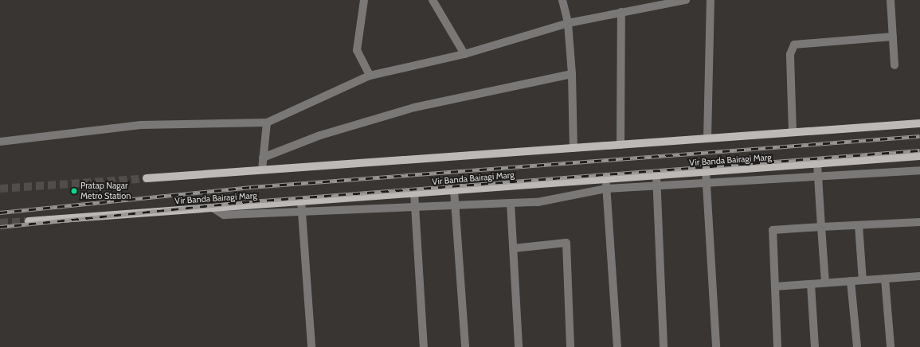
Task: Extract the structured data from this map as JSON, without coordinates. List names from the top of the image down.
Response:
{
  "streets": {
    "main road": ["Vir Banda Bairagi Marg"]
  },
  "places": ["Pratap Nagar Metro Station"]
}
